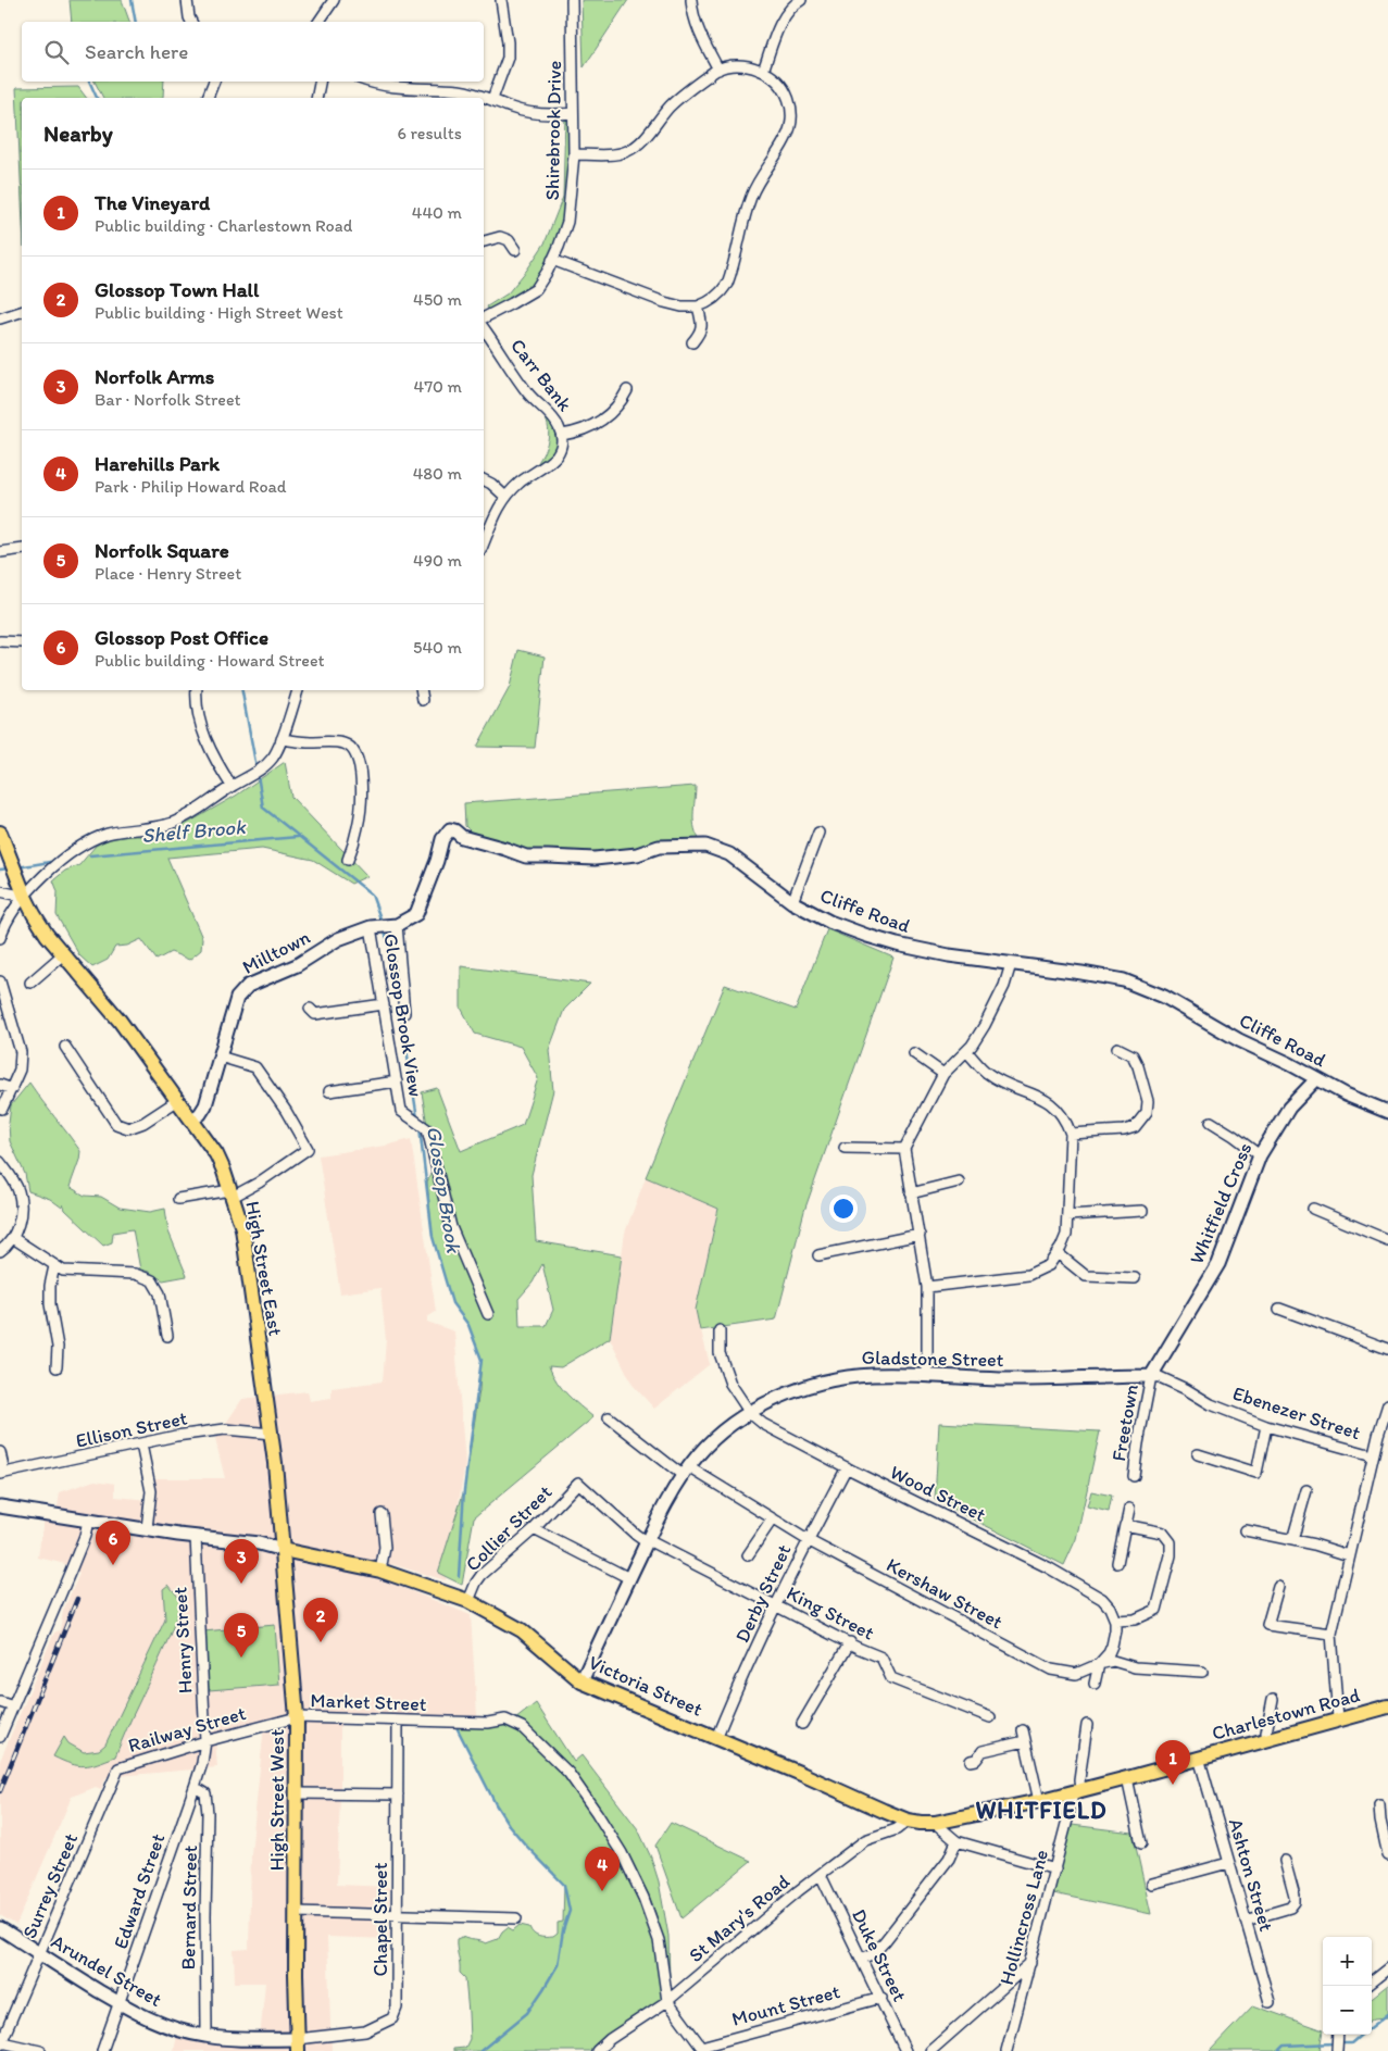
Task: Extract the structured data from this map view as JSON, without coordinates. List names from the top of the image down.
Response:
{
  "streets": {
    "main road": [
      "High Street East",
      "Victoria Street",
      "Charlestown Road",
      "High Street West"
    ],
    "street": [
      "Shirebrook Drive",
      "Carr Bank",
      "Cliffe Road",
      "Milltown",
      "Glossop Brook View",
      "Whitfield Cross",
      "Gladstone Street",
      "Ebenezer Street",
      "Freetown",
      "Ellison Street",
      "Wood Street",
      "Collier Street",
      "Derby Street",
      "Kershaw Street",
      "King Street",
      "Henry Street",
      "Market Street",
      "Railway Street",
      "Ashton Street",
      "Surrey Street",
      "Edward Street",
      "Bernard Street",
      "Hollincross Lane",
      "St Mary's Road",
      "Chapel Street",
      "Duke Street",
      "Arundel Street",
      "Mount Street"
    ]
  },
  "crossings": [
    ["Cliffe Road", "Milltown"],
    ["Cliffe Road", "Whitfield Cross"],
    ["Milltown", "Glossop Brook View"],
    ["Milltown", "High Street East"],
    ["Whitfield Cross", "Gladstone Street"],
    ["Whitfield Cross", "Ebenezer Street"],
    ["Whitfield Cross", "Freetown"],
    ["High Street East", "Ellison Street"],
    ["High Street East", "Victoria Street"],
    ["High Street East", "High Street West"],
    ["Gladstone Street", "Ebenezer Street"],
    ["Gladstone Street", "Freetown"],
    ["Gladstone Street", "Wood Street"],
    ["Gladstone Street", "Kershaw Street"],
    ["Gladstone Street", "King Street"],
    ["Gladstone Street", "Victoria Street"],
    ["Ebenezer Street", "Freetown"],
    ["Wood Street", "Derby Street"],
    ["Collier Street", "King Street"],
    ["Collier Street", "Victoria Street"],
    ["Derby Street", "Kershaw Street"],
    ["Derby Street", "King Street"],
    ["Derby Street", "Victoria Street"],
    ["Henry Street", "Railway Street"],
    ["Henry Street", "Edward Street"],
    ["Victoria Street", "Charlestown Road"],
    ["Victoria Street", "High Street West"],
    ["Victoria Street", "St Mary's Road"],
    ["Market Street", "Railway Street"],
    ["Market Street", "High Street West"],
    ["Market Street", "St Mary's Road"],
    ["Market Street", "Chapel Street"],
    ["Charlestown Road", "Ashton Street"],
    ["Charlestown Road", "Hollincross Lane"],
    ["Charlestown Road", "St Mary's Road"],
    ["Railway Street", "High Street West"],
    ["Railway Street", "Surrey Street"],
    ["Railway Street", "Edward Street"],
    ["High Street West", "Chapel Street"],
    ["High Street West", "Arundel Street"],
    ["Surrey Street", "Arundel Street"],
    ["Edward Street", "Bernard Street"],
    ["Edward Street", "Arundel Street"],
    ["Bernard Street", "Arundel Street"],
    ["St Mary's Road", "Duke Street"],
    ["Chapel Street", "Arundel Street"],
    ["Duke Street", "Mount Street"]
  ],
  "districts": ["WHITFIELD"],
  "water": ["Shelf Brook", "Glossop Brook"],
  "page": {
    "search": "Search here",
    "heading": ["Nearby", "6 results"],
    "list": [
      {
        "mark": "1",
        "name": "The Vineyard",
        "note": "Public building · Charlestown Road",
        "value": "440 m"
      },
      {
        "mark": "2",
        "name": "Glossop Town Hall",
        "note": "Public building · High Street West",
        "value": "450 m"
      },
      {
        "mark": "3",
        "name": "Norfolk Arms",
        "note": "Bar · Norfolk Street",
        "value": "470 m"
      },
      {
        "mark": "4",
        "name": "Harehills Park",
        "note": "Park · Philip Howard Road",
        "value": "480 m"
      },
      {
        "mark": "5",
        "name": "Norfolk Square",
        "note": "Place · Henry Street",
        "value": "490 m"
      },
      {
        "mark": "6",
        "name": "Glossop Post Office",
        "note": "Public building · Howard Street",
        "value": "540 m"
      }
    ],
    "pins": [
      "6",
      "3",
      "2",
      "5",
      "1",
      "4"
    ],
    "map_buttons": ["+", "−"]
  }
}
